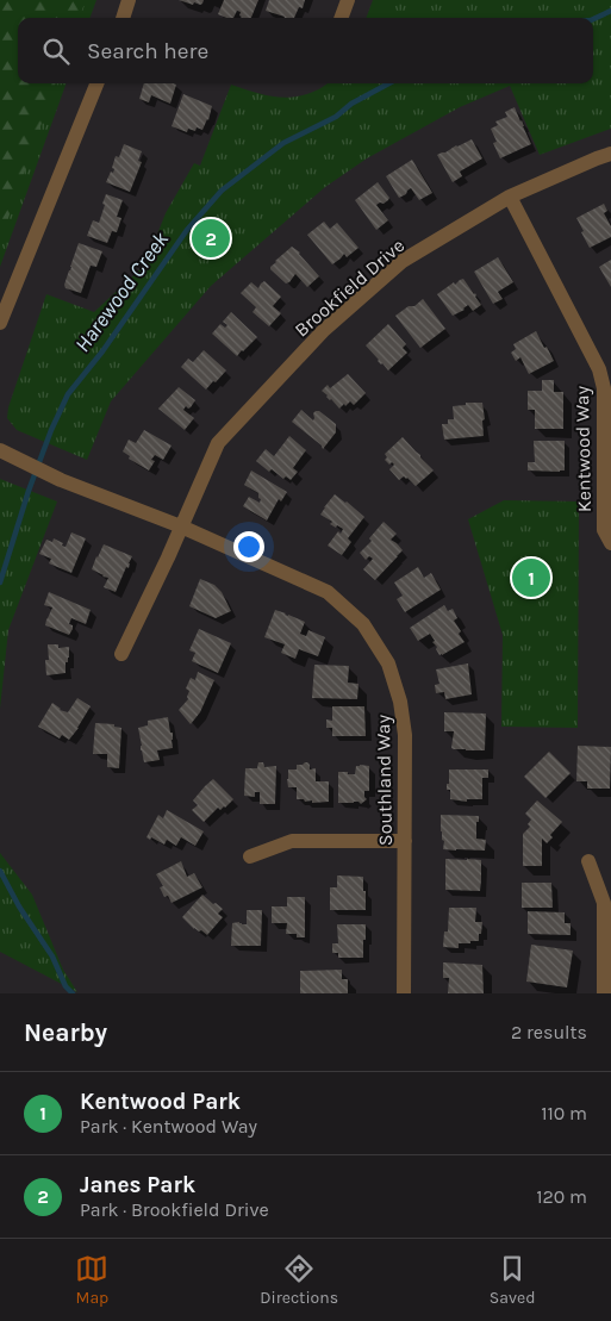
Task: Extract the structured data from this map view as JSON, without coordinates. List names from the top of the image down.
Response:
{
  "streets": {
    "street": ["Brookfield Drive", "Kentwood Way", "Southland Way"]
  },
  "crossings": [
    ["Brookfield Drive", "Kentwood Way"],
    ["Brookfield Drive", "Southland Way"]
  ],
  "water": ["Harewood Creek"],
  "page": {
    "search": "Search here",
    "pins": ["2", "1"],
    "heading": ["Nearby", "2 results"],
    "list": [
      {
        "mark": "1",
        "name": "Kentwood Park",
        "note": "Park · Kentwood Way",
        "value": "110 m"
      },
      {
        "mark": "2",
        "name": "Janes Park",
        "note": "Park · Brookfield Drive",
        "value": "120 m"
      }
    ],
    "nav": ["Map", "Directions", "Saved"]
  }
}
